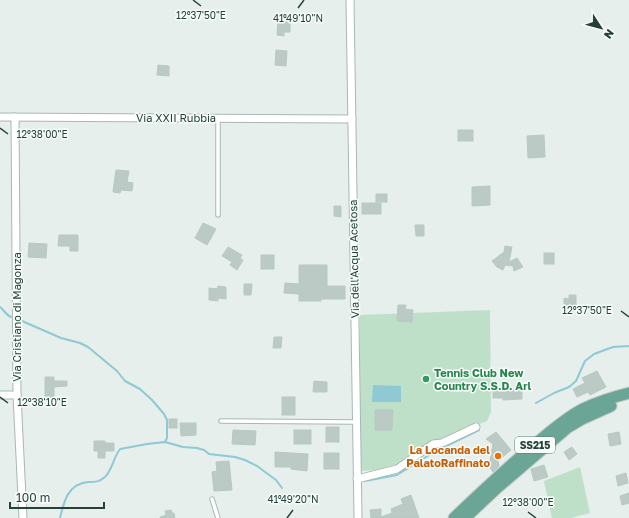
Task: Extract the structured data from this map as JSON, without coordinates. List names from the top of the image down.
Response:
{
  "streets": {
    "main road": ["SS215"],
    "street": ["Via XXII Rubbia", "Via dell'Acqua Acetosa", "Via Cristiano di Magonza"]
  },
  "crossings": [
    ["Via XXII Rubbia", "Via dell'Acqua Acetosa"],
    ["Via XXII Rubbia", "Via Cristiano di Magonza"]
  ],
  "places": ["Tennis Club New Country S.S.D. Arl", "La Locanda del PalatoRaffinato"],
  "scale_bar": "100 m",
  "north": "bottom right",
  "coordinates": [
    "12°37'50\"E",
    "41°49'10\"N",
    "12°38'00\"E",
    "12°38'10\"E",
    "41°49'20\"N"
  ]
}
